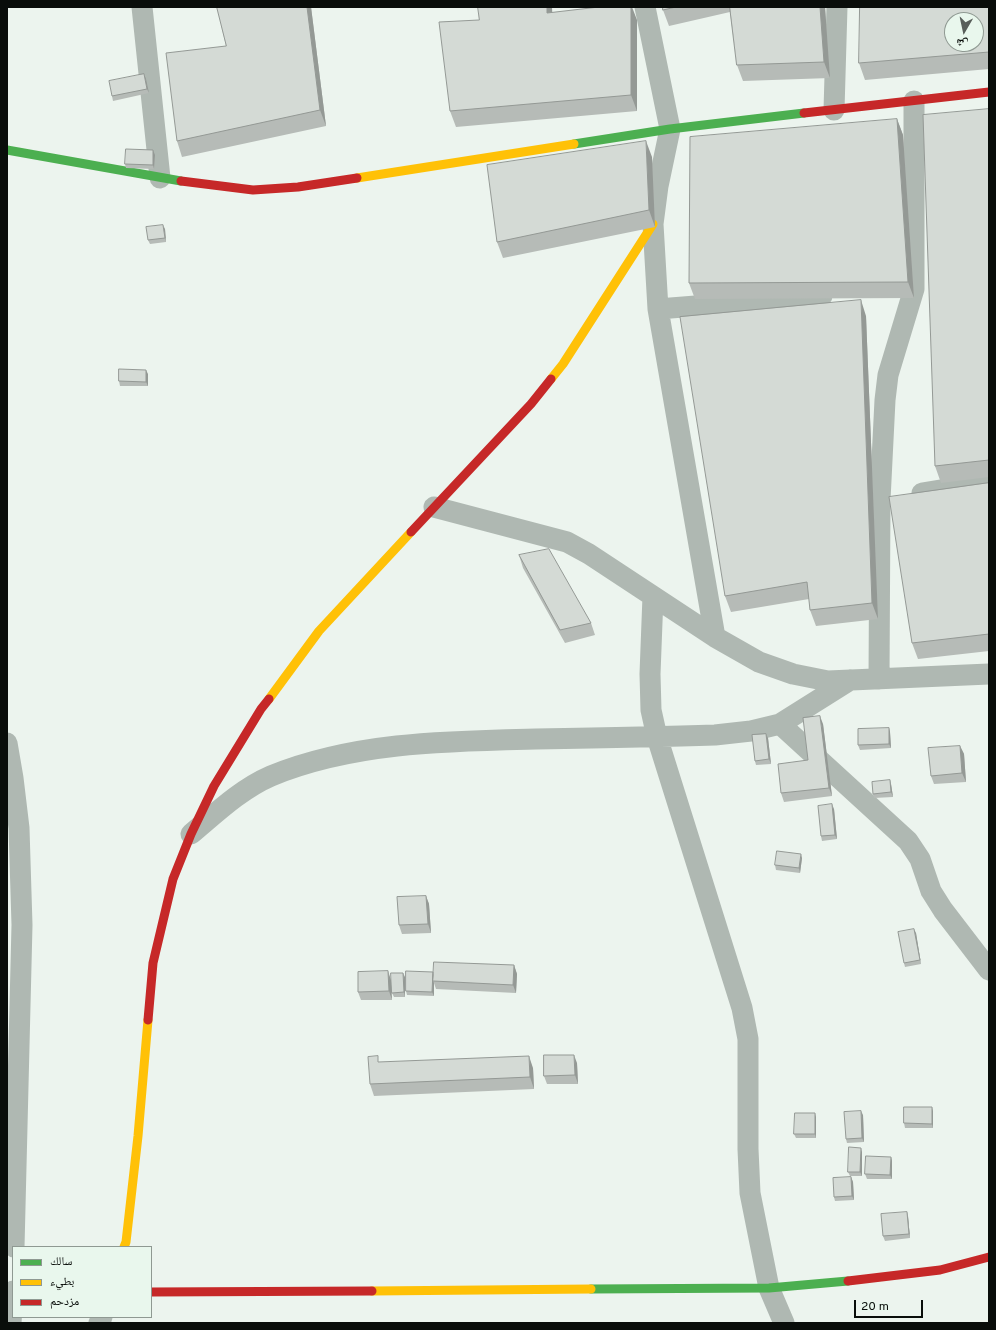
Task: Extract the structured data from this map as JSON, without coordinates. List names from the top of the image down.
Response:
{
  "legend": ["سالك", "بطيء", "مزدحم"],
  "scale_bar": "20 m",
  "north": "bottom"
}
